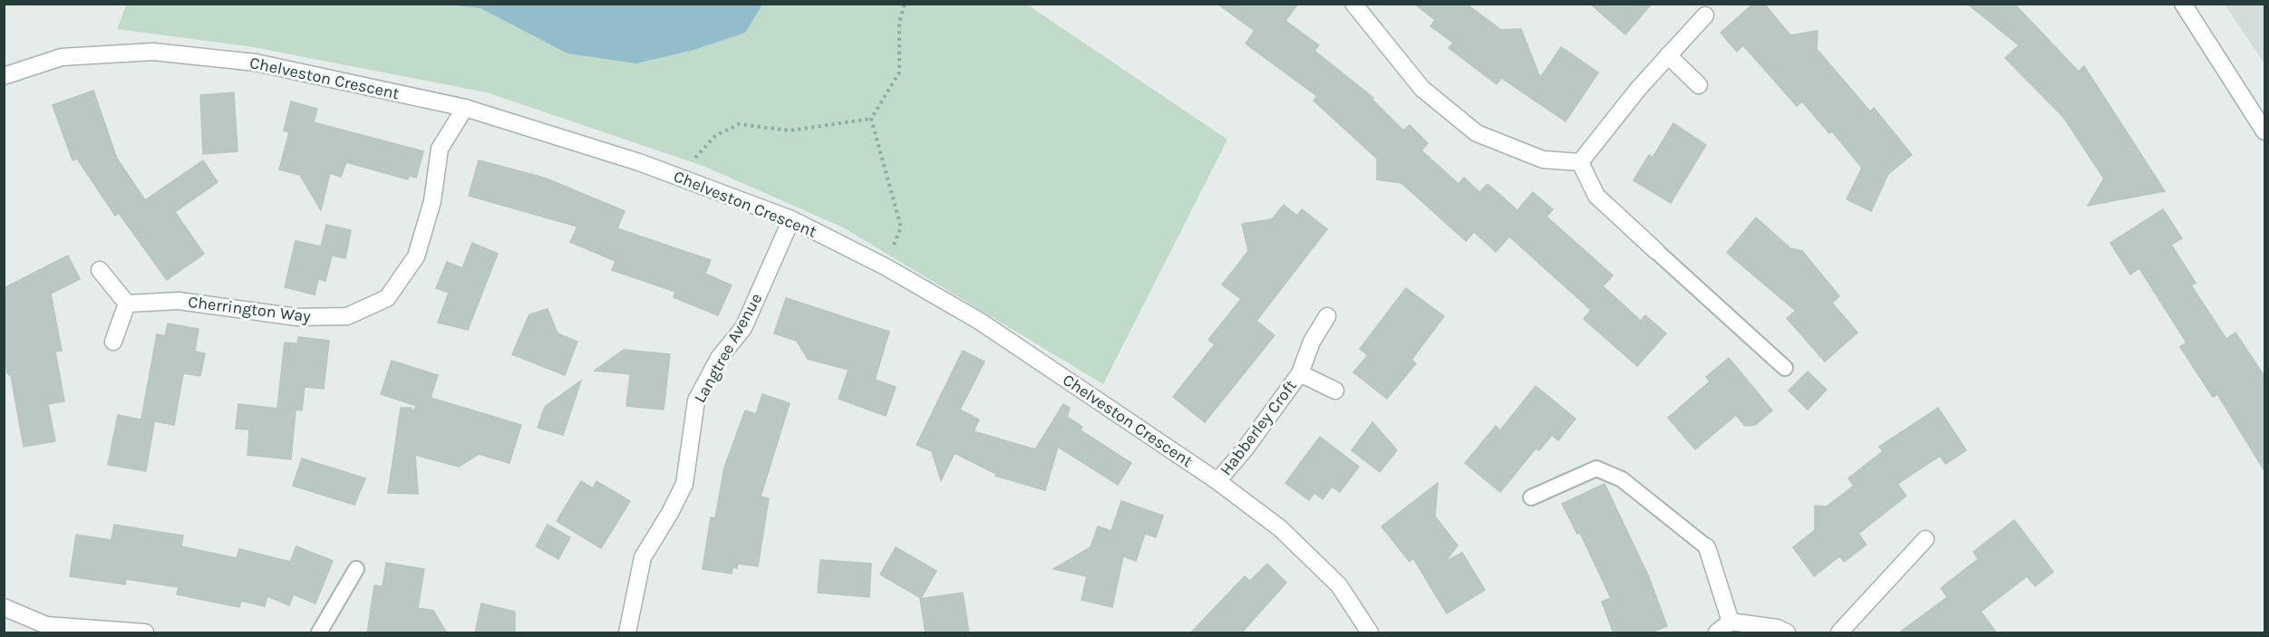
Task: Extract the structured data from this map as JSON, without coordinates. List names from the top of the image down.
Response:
{
  "streets": {
    "street": [
      "Chelveston Crescent",
      "Cherrington Way",
      "Langtree Avenue",
      "Habberley Croft"
    ]
  },
  "crossings": [
    ["Chelveston Crescent", "Cherrington Way"],
    ["Chelveston Crescent", "Langtree Avenue"],
    ["Chelveston Crescent", "Habberley Croft"]
  ]
}
